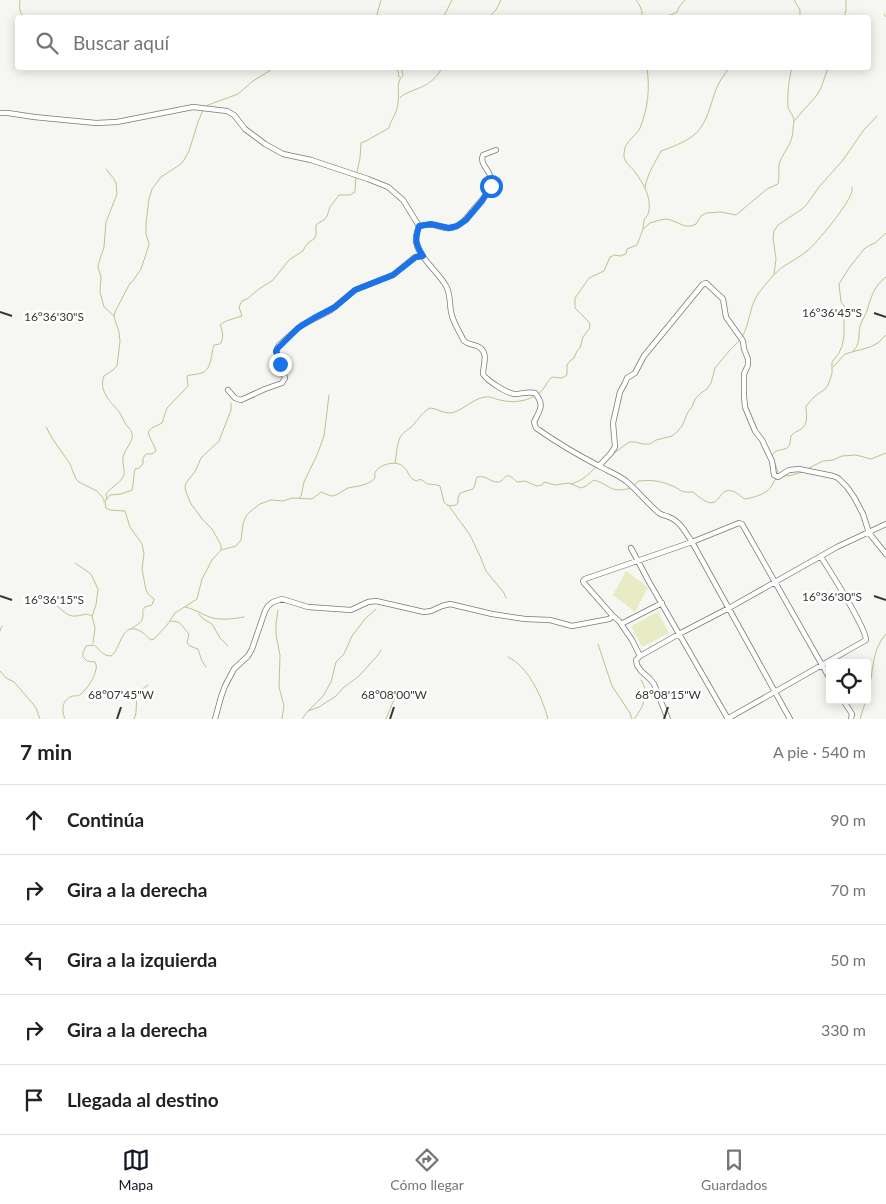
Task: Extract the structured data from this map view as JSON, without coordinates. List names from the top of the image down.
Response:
{
  "page": {
    "search": "Buscar aquí",
    "heading": ["7 min", "A pie · 540 m"],
    "list": [
      ["Continúa", "90 m"],
      ["Gira a la derecha", "70 m"],
      ["Gira a la izquierda", "50 m"],
      ["Gira a la derecha", "330 m"],
      "Llegada al destino"
    ],
    "nav": ["Mapa", "Cómo llegar", "Guardados"]
  },
  "coordinates": [
    "16°36'45\"S",
    "16°36'30\"S",
    "16°36'15\"S",
    "68°07'45\"W",
    "68°08'00\"W",
    "68°08'15\"W"
  ]
}
